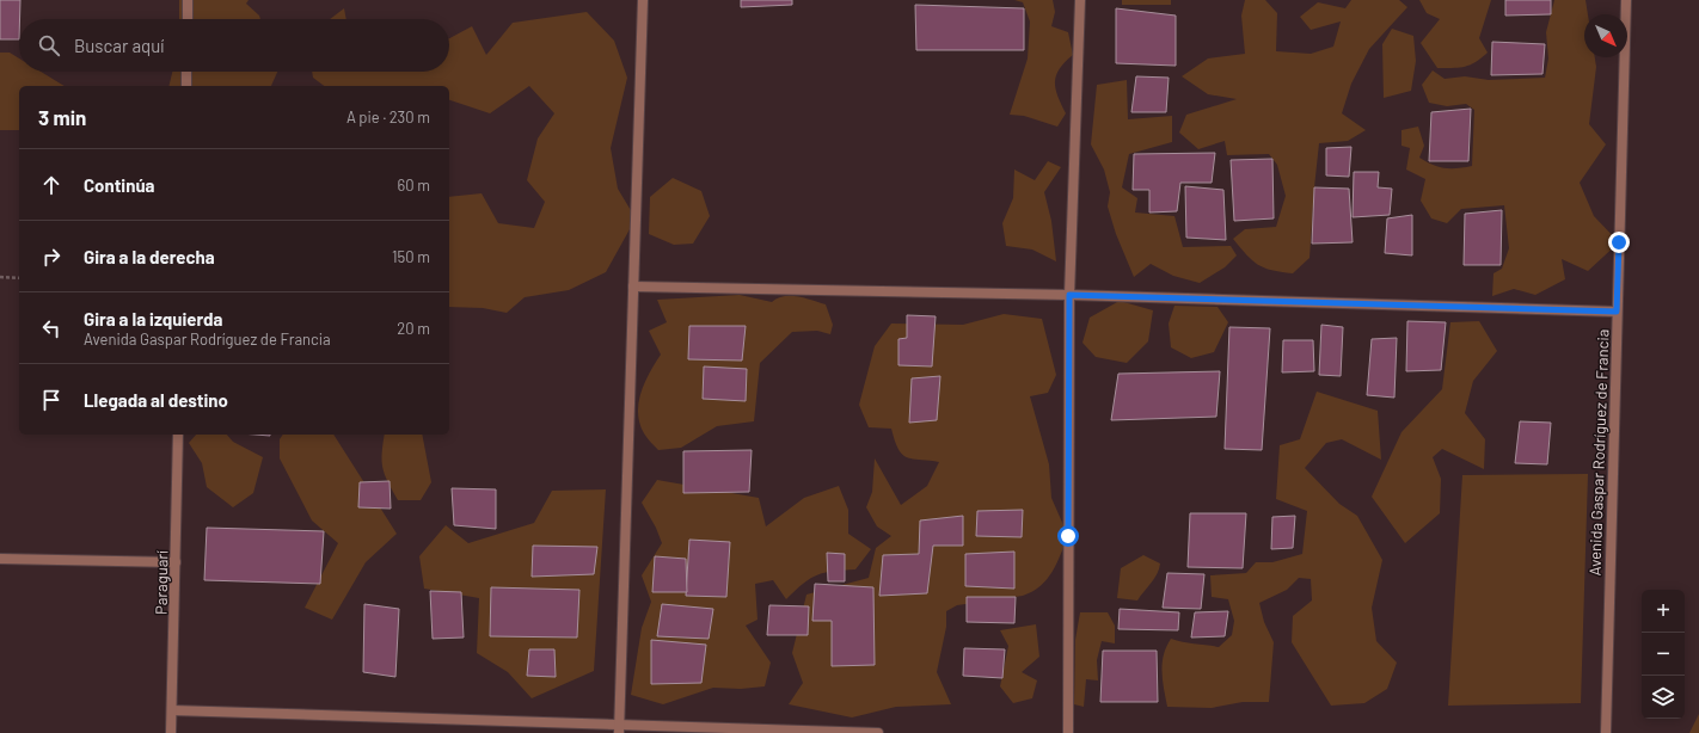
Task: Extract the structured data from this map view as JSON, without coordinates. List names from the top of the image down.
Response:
{
  "streets": {
    "street": ["Avenida Gaspar Rodríguez de Francia", "Paraguarí"]
  },
  "north": "bottom right",
  "page": {
    "search": "Buscar aquí",
    "heading": ["3 min", "A pie · 230 m"],
    "list": [
      ["Continúa", "60 m"],
      ["Gira a la derecha", "150 m"],
      ["Gira a la izquierda", "Avenida Gaspar Rodríguez de Francia", "20 m"],
      "Llegada al destino"
    ],
    "map_buttons": ["+", "−"]
  }
}
